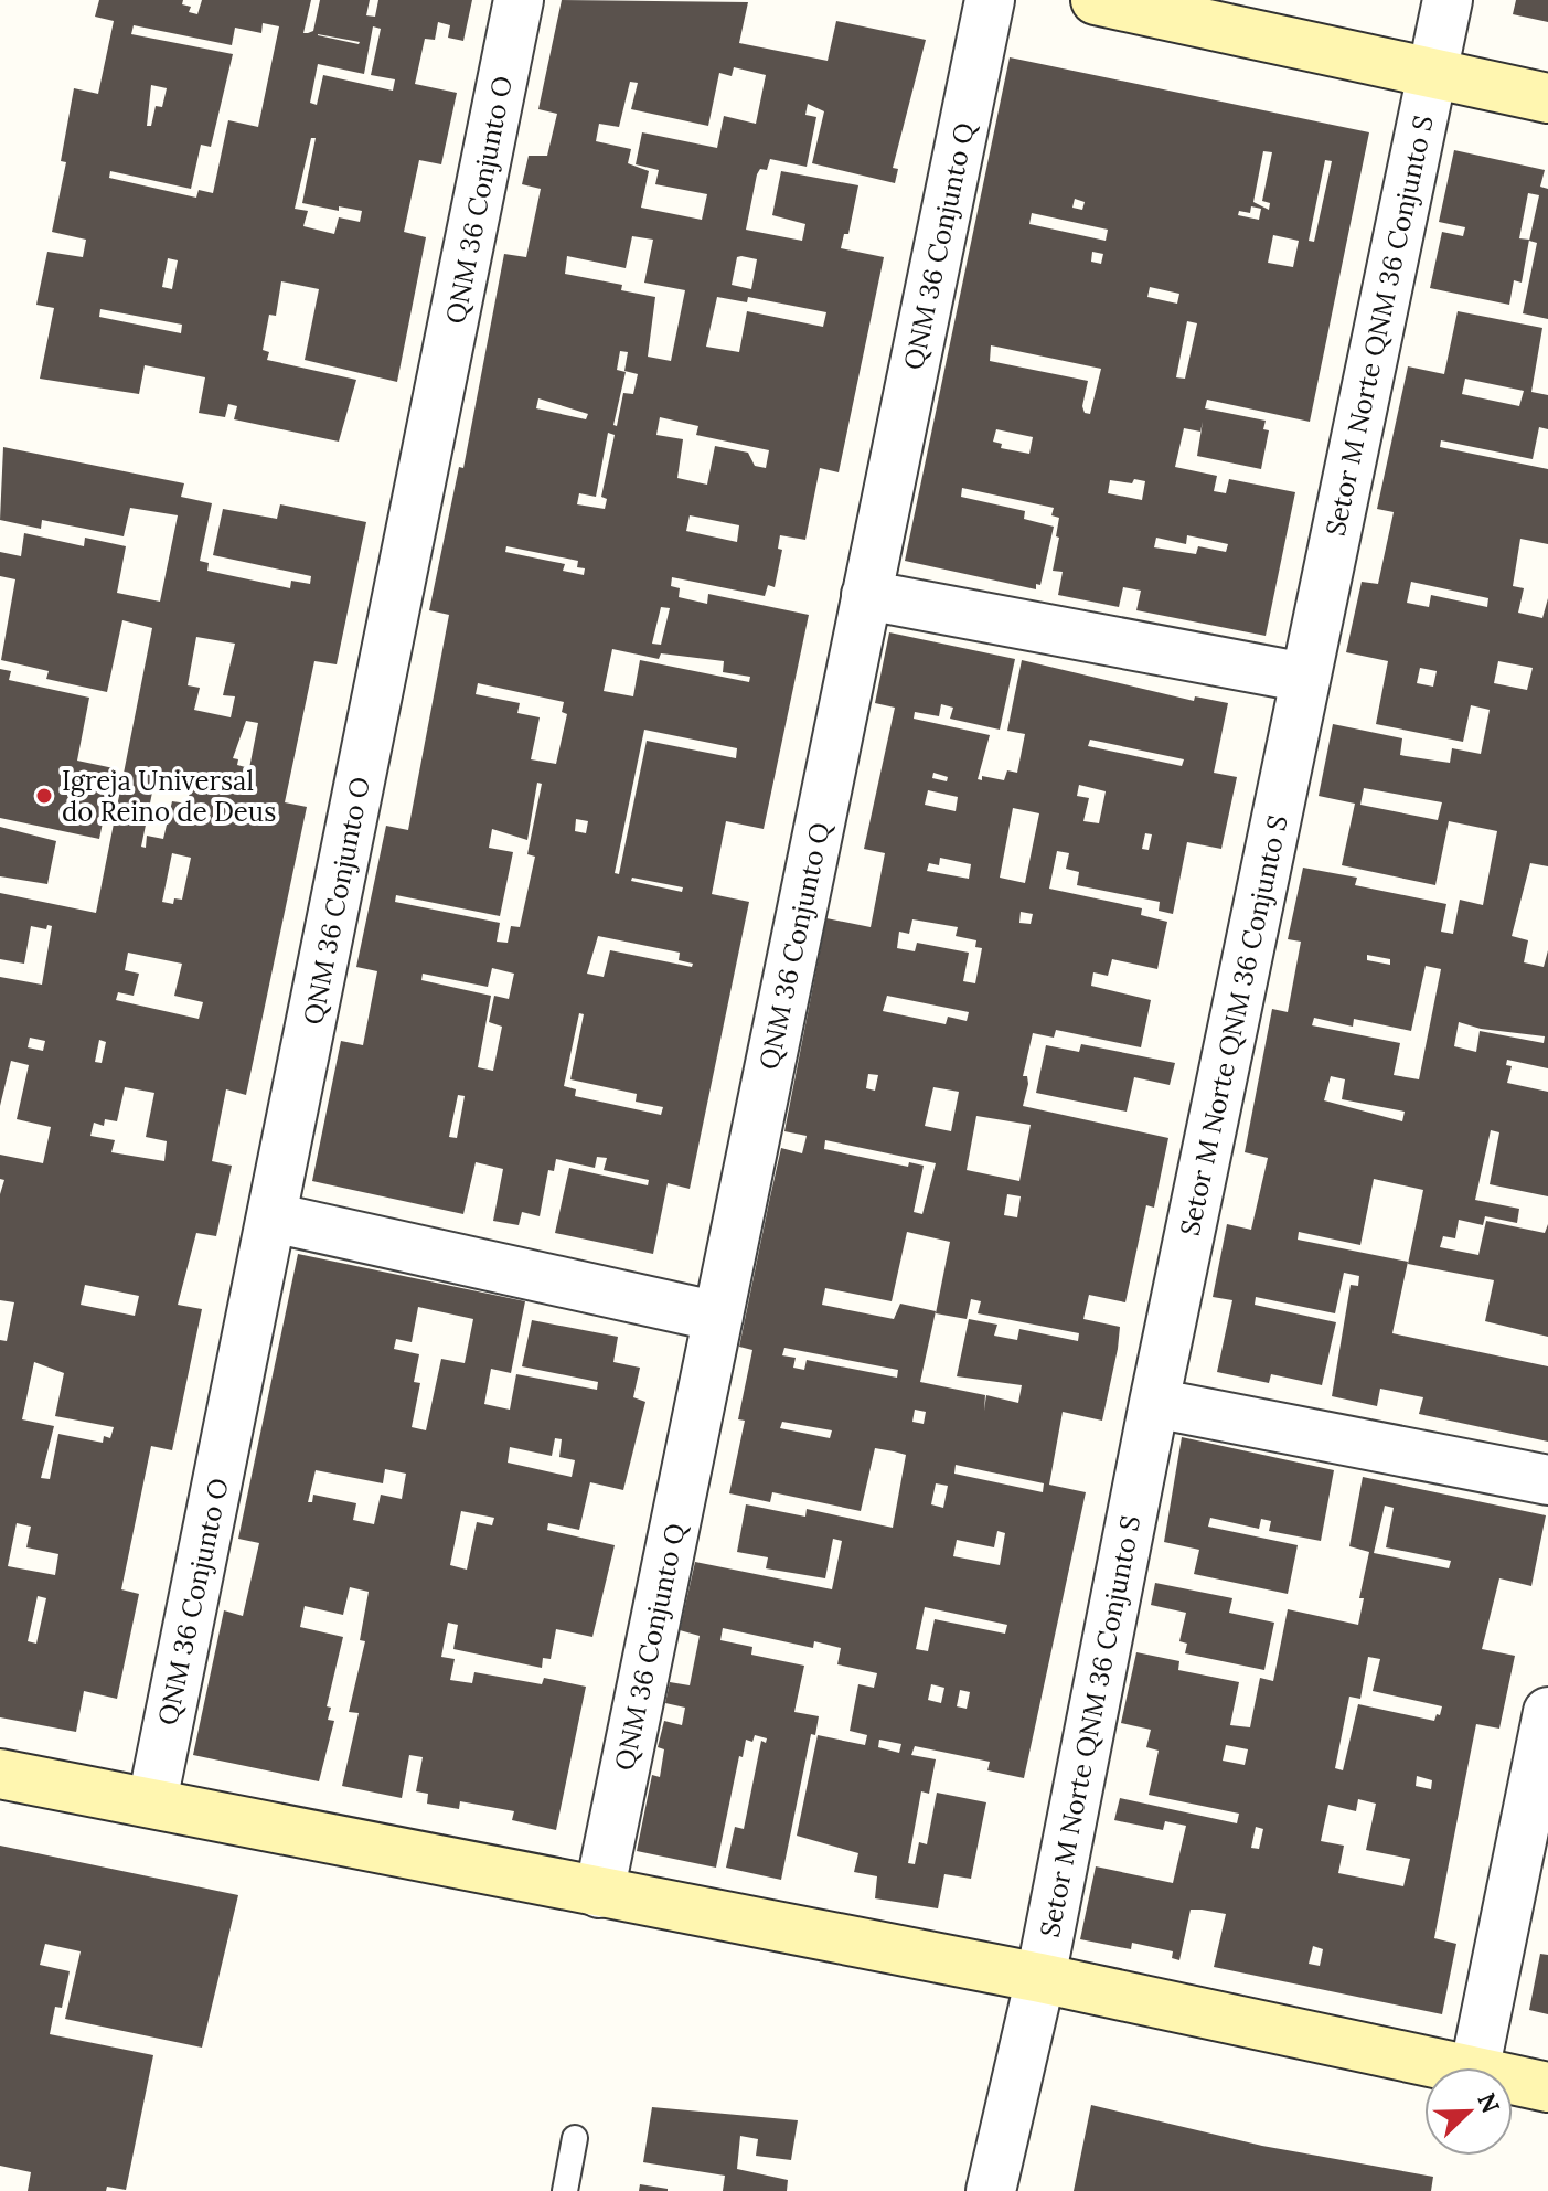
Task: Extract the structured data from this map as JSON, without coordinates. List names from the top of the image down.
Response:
{
  "streets": {
    "street": ["QNM 36 Conjunto O", "QNM 36 Conjunto Q", "Setor M Norte QNM 36 Conjunto S"]
  },
  "places": ["Igreja Universal do Reino de Deus"],
  "north": "top right"
}
